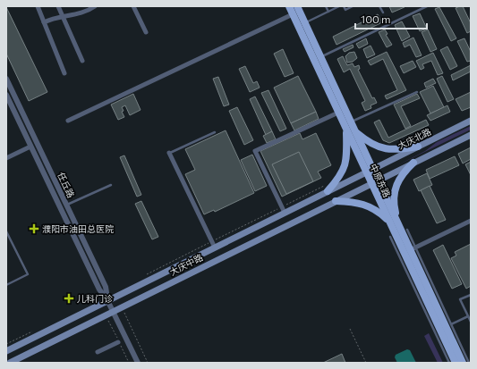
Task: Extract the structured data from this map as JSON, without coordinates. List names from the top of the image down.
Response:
{
  "streets": {
    "main road": ["大庆北路", "中原东路", "大庆中路"],
    "street": ["任丘路"]
  },
  "crossings": [
    ["大庆北路", "中原东路"],
    ["大庆北路", "大庆中路"],
    ["中原东路", "大庆中路"],
    ["任丘路", "大庆中路"]
  ],
  "places": {
    "health": ["濮阳市油田总医院", "儿科门诊"]
  },
  "scale_bar": "100 m"
}
